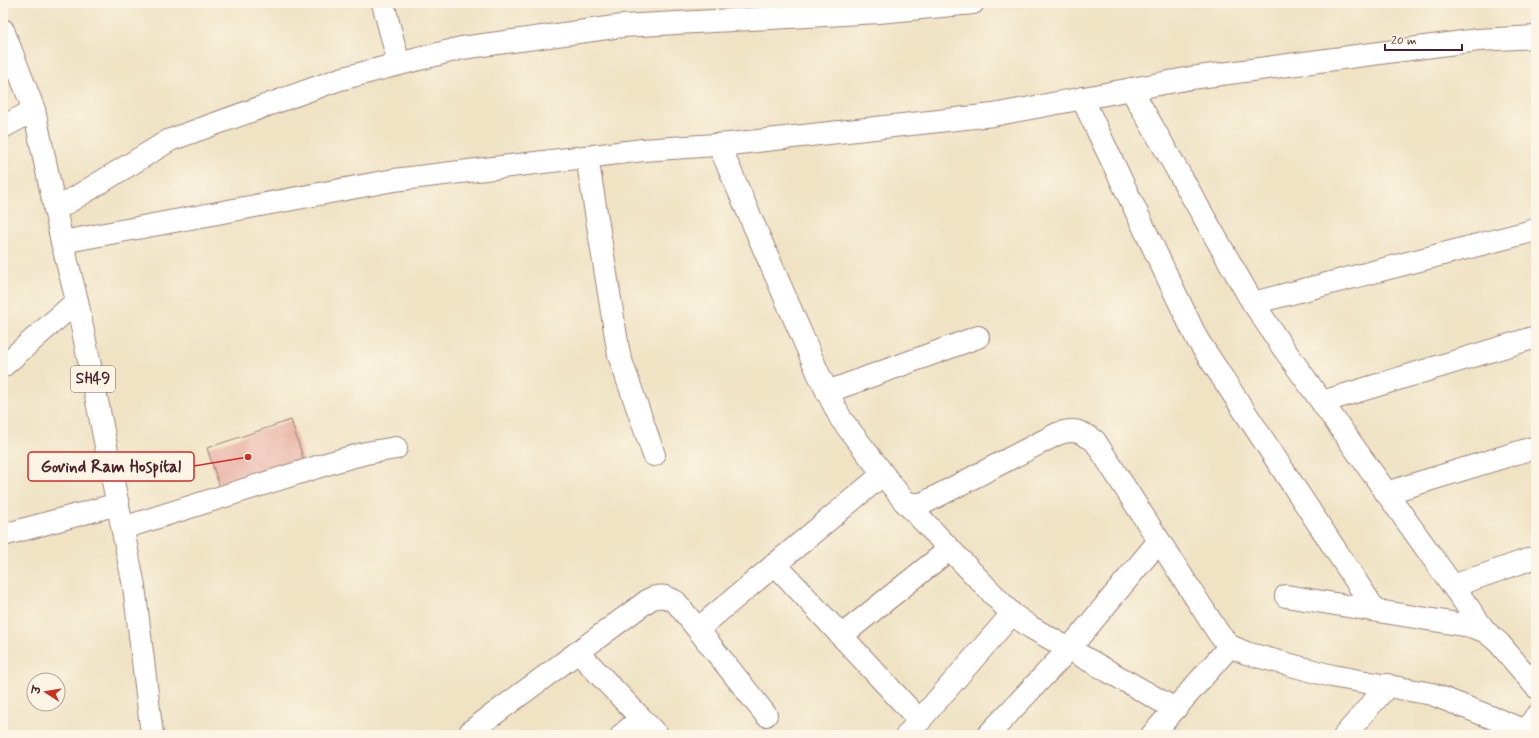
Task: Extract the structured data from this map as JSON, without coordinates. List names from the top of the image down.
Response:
{
  "streets": {
    "street": ["SH49"]
  },
  "places": ["Govind Ram Hospital"],
  "scale_bar": "20 m",
  "north": "left"
}
